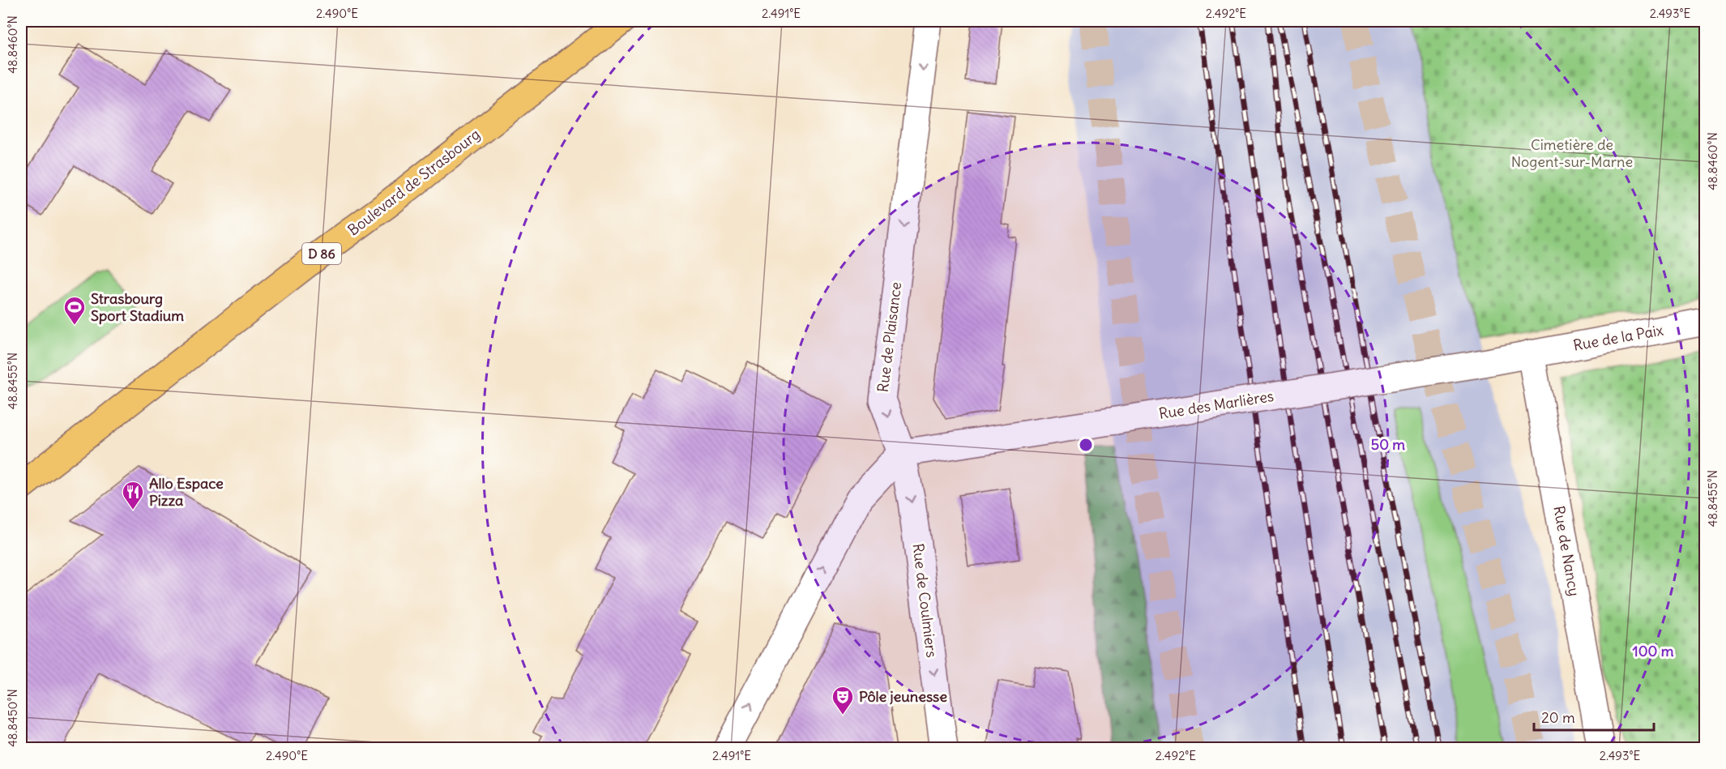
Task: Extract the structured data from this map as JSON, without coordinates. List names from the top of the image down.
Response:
{
  "streets": {
    "main road": ["Boulevard de Strasbourg", "D 86"],
    "street": [
      "Rue de Plaisance",
      "Rue de la Paix",
      "Rue des Marlières",
      "Rue de Nancy",
      "Rue de Coulmiers"
    ]
  },
  "crossings": [
    ["Rue de Plaisance", "Rue des Marlières"],
    ["Rue de Plaisance", "Rue de Coulmiers"],
    ["Rue de la Paix", "Rue des Marlières"],
    ["Rue de la Paix", "Rue de Nancy"],
    ["Rue des Marlières", "Rue de Nancy"],
    ["Rue des Marlières", "Rue de Coulmiers"]
  ],
  "one_way": ["Rue de Plaisance", "Rue de Coulmiers"],
  "parks": ["Cimetière de Nogent-sur-Marne"],
  "places": {
    "sports": ["Strasbourg Sport Stadium"],
    "restaurant": ["Allo Espace Pizza"],
    "theatre": ["Pôle jeunesse"]
  },
  "scale_bar": "20 m",
  "coordinates": [
    "2.490°E",
    "2.491°E",
    "2.492°E",
    "2.493°E",
    "48.8460°N",
    "48.8455°N",
    "48.8450°N"
  ],
  "rings": ["50 m", "100 m"]
}
